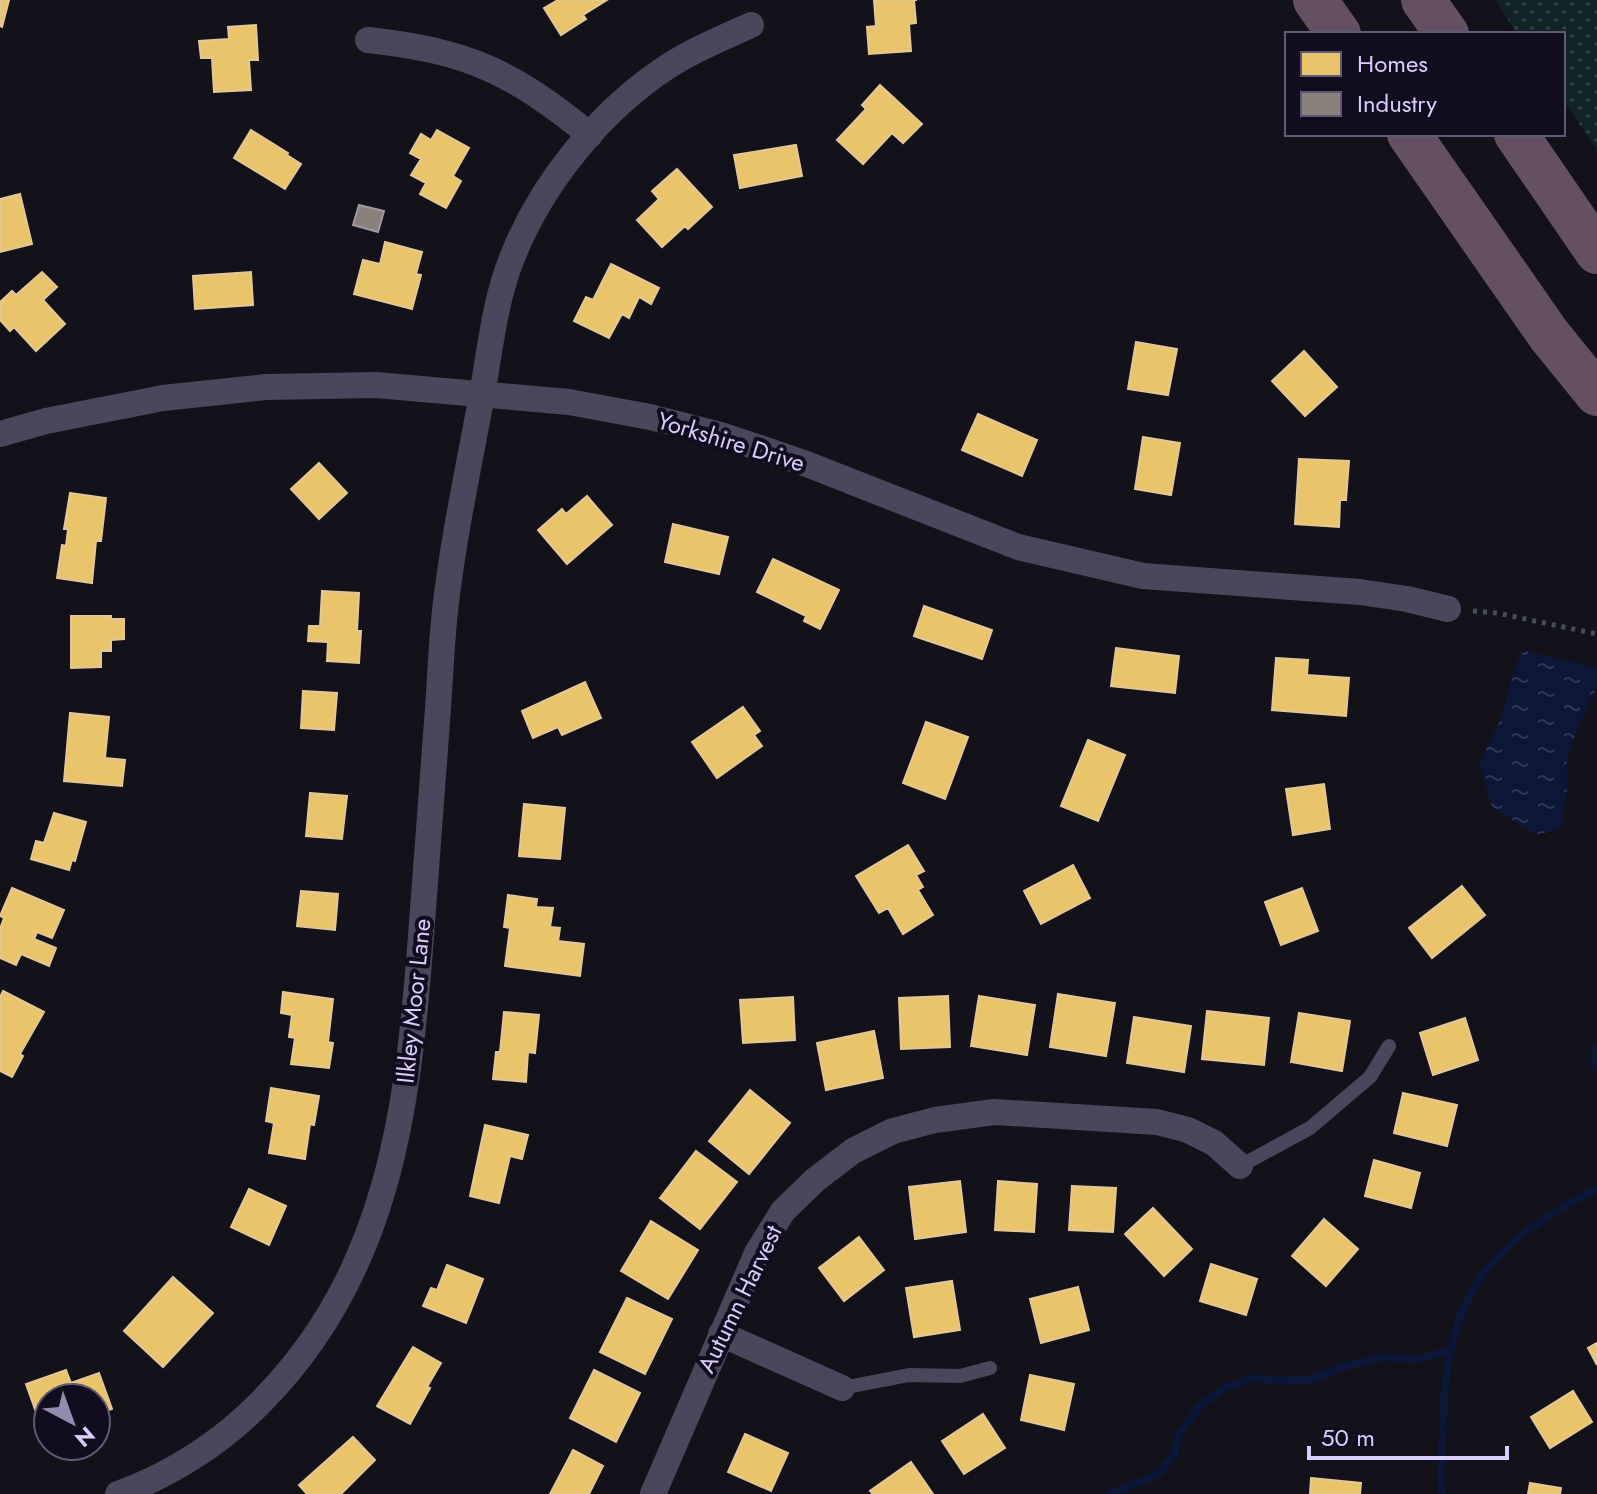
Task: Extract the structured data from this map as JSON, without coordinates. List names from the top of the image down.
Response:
{
  "streets": {
    "street": ["Yorkshire Drive", "Ilkley Moor Lane", "Autumn Harvest"]
  },
  "crossings": [
    ["Yorkshire Drive", "Ilkley Moor Lane"]
  ],
  "legend": ["Homes", "Industry"],
  "scale_bar": "50 m",
  "north": "bottom right"
}
